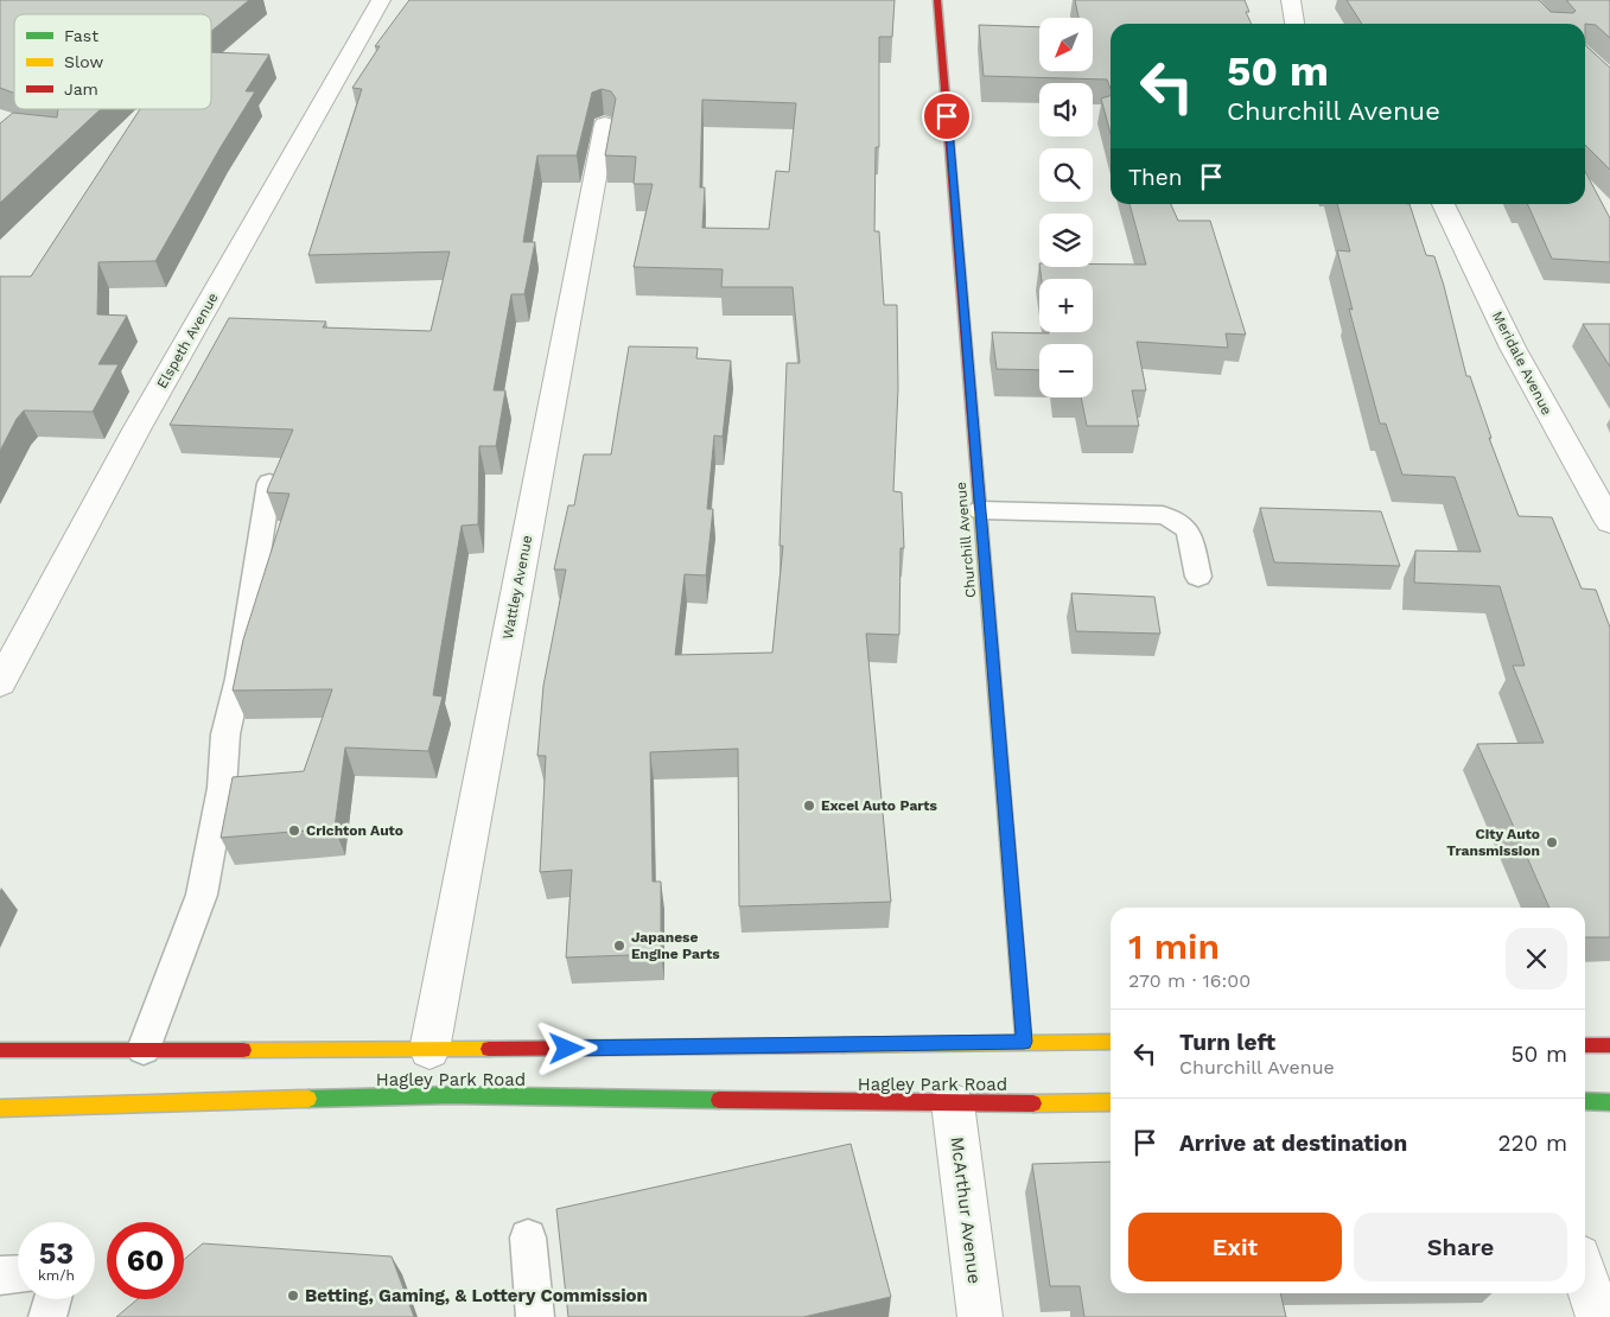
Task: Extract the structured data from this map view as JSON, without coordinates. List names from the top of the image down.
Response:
{
  "streets": {
    "street": [
      "Elspeth Avenue",
      "Meridale Avenue",
      "Churchill Avenue",
      "Wattley Avenue",
      "Hagley Park Road",
      "McArthur Avenue"
    ]
  },
  "crossings": [
    ["Churchill Avenue", "Hagley Park Road"],
    ["Wattley Avenue", "Hagley Park Road"],
    ["Hagley Park Road", "McArthur Avenue"]
  ],
  "places": [
    "Excel Auto Parts",
    "Crichton Auto",
    "City Auto Transmission",
    "Japanese Engine Parts",
    "Betting, Gaming, & Lottery Commission"
  ],
  "legend": ["Fast", "Slow", "Jam"],
  "north": "bottom left",
  "page": {
    "map_buttons": ["+", "−"],
    "turn": ["50 m", "Churchill Avenue"],
    "then": "Then",
    "heading": ["1 min", "270 m · 16:00"],
    "list": [
      {
        "name": "Turn left",
        "note": "Churchill Avenue",
        "value": "50 m"
      },
      {
        "name": "Arrive at destination",
        "value": "220 m"
      }
    ],
    "buttons": ["Exit", "Share"],
    "speed": "53 km/h",
    "limit": "60"
  }
}
